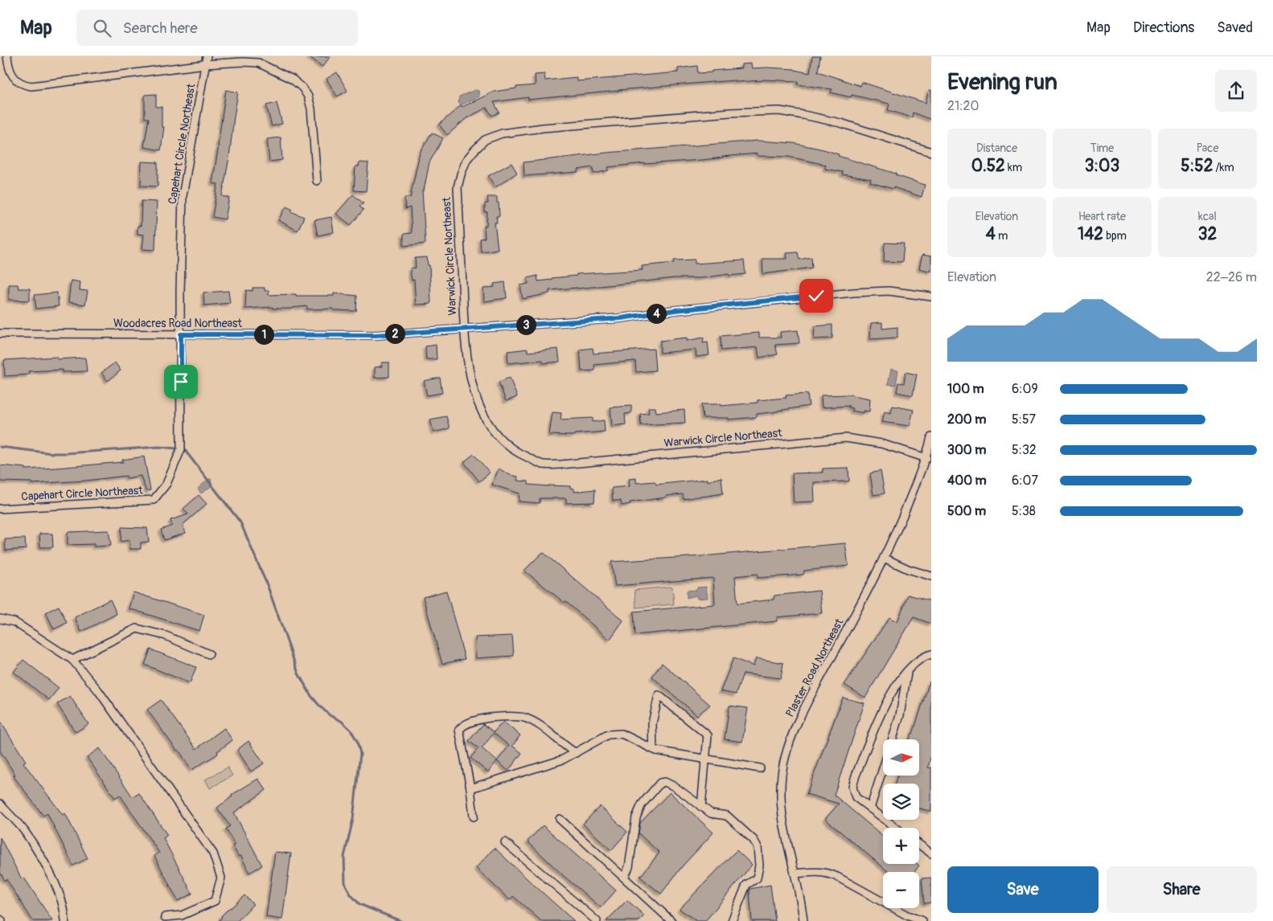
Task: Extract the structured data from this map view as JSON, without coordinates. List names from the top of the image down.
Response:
{
  "streets": {
    "street": [
      "Capehart Circle Northeast",
      "Warwick Circle Northeast",
      "Woodacres Road Northeast",
      "Plaster Road Northeast"
    ]
  },
  "crossings": [
    ["Capehart Circle Northeast", "Woodacres Road Northeast"],
    ["Warwick Circle Northeast", "Woodacres Road Northeast"],
    ["Warwick Circle Northeast", "Plaster Road Northeast"]
  ],
  "north": "right",
  "page": {
    "header": "Map",
    "search": "Search here",
    "nav": ["Map", "Directions", "Saved"],
    "heading": ["Evening run", "21:20"],
    "stats": [
      ["Distance", "0.52 km"],
      ["Time", "3:03"],
      ["Pace", "5:52 /km"],
      ["Elevation", "4 m"],
      ["Heart rate", "142 bpm"],
      ["kcal", "32"]
    ],
    "chart": ["Elevation", "22–26 m"],
    "pins": [
      "4",
      "3",
      "2",
      "1"
    ],
    "list": [
      {
        "name": "100 m",
        "note": "6:09"
      },
      {
        "name": "200 m",
        "note": "5:57"
      },
      {
        "name": "300 m",
        "note": "5:32"
      },
      {
        "name": "400 m",
        "note": "6:07"
      },
      {
        "name": "500 m",
        "note": "5:38"
      }
    ],
    "map_buttons": ["+", "−"],
    "buttons": ["Save", "Share"]
  }
}
